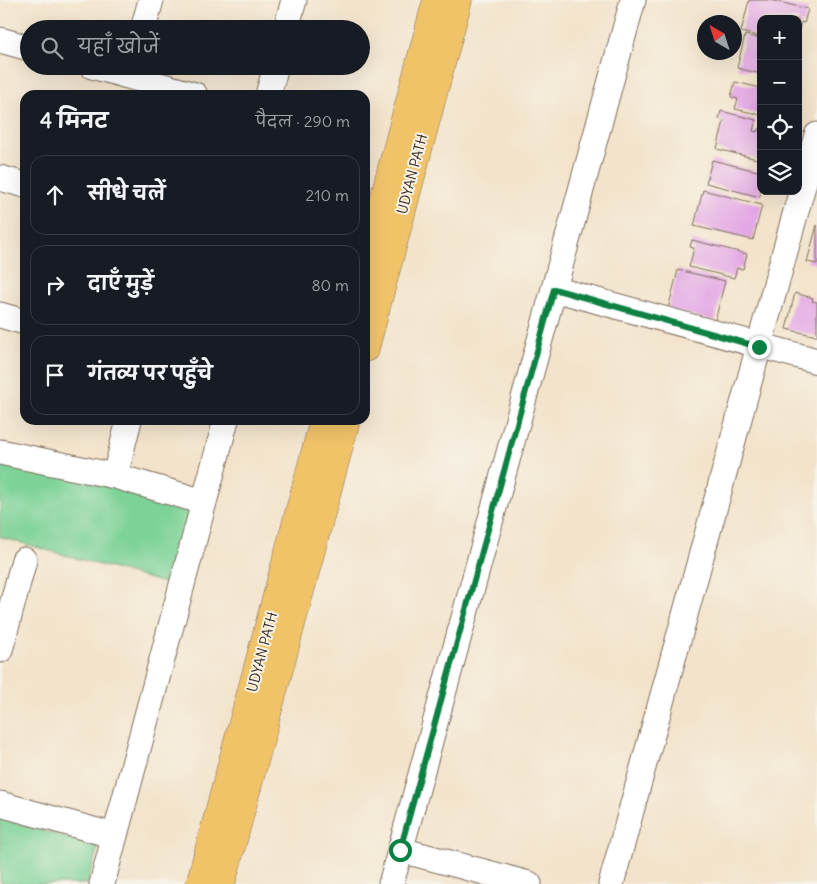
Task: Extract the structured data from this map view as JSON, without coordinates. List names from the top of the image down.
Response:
{
  "streets": {
    "main road": ["UDYAN PATH"]
  },
  "north": "top left",
  "page": {
    "map_buttons": ["+", "−"],
    "search": "यहाँ खोजें",
    "heading": ["4 मिनट", "पैदल · 290 m"],
    "list": [
      ["सीधे चलें", "210 m"],
      ["दाएँ मुड़ें", "80 m"],
      "गंतव्य पर पहुँचे"
    ]
  }
}
